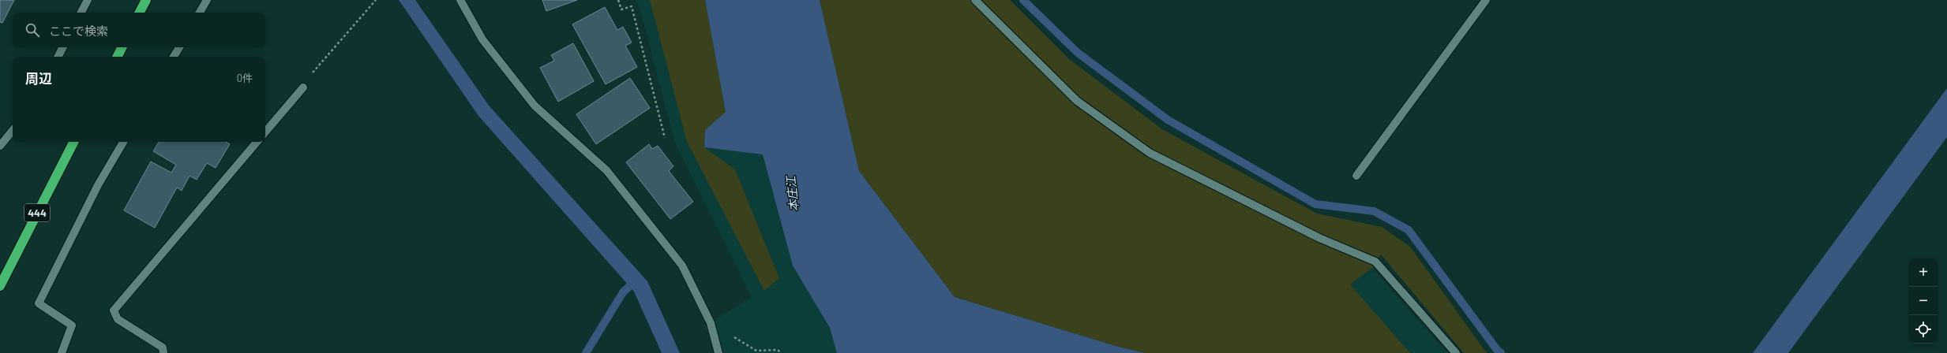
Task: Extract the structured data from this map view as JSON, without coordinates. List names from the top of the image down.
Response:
{
  "streets": {
    "highway": ["444"]
  },
  "water": ["本庄江"],
  "page": {
    "search": "ここで検索",
    "heading": ["周辺", "0件"],
    "map_buttons": ["+", "−"]
  }
}
